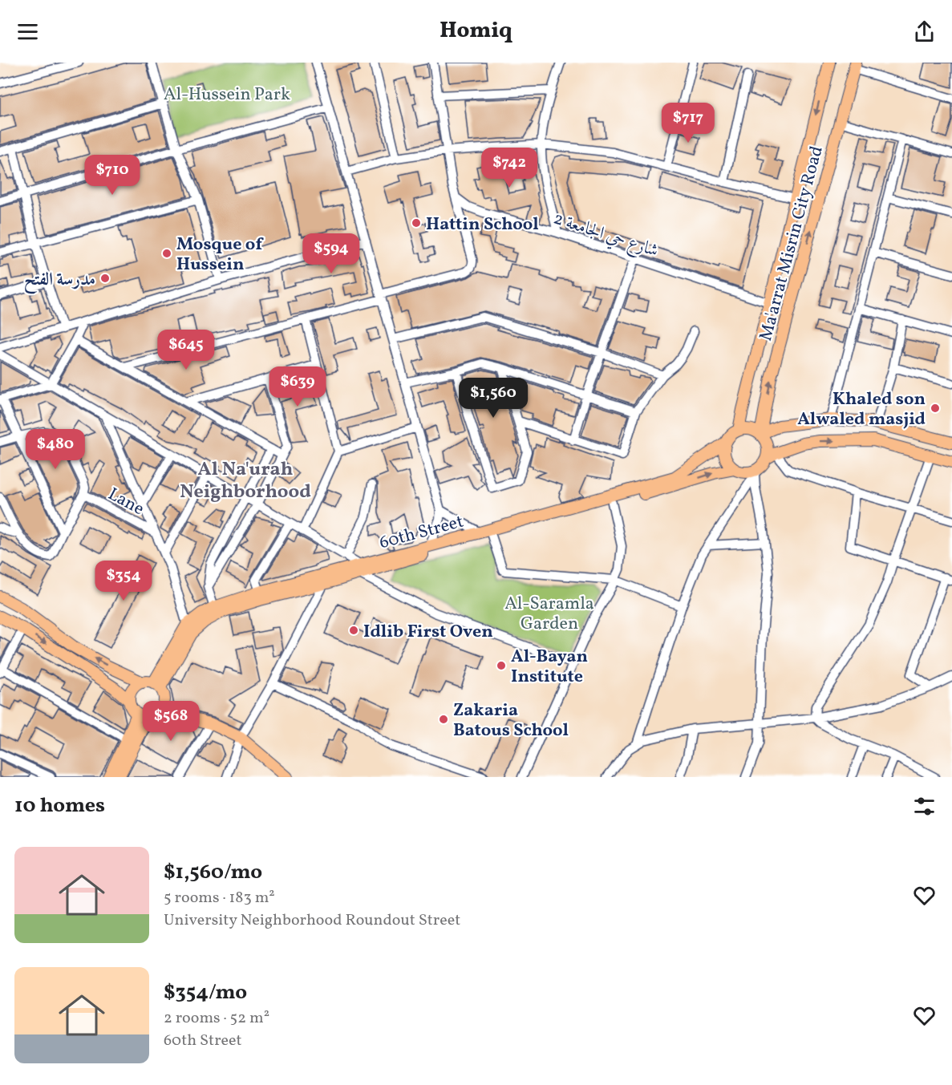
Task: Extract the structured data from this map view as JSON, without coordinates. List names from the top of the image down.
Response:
{
  "streets": {
    "main road": ["Ma'arrat Misrin City Road", "60th Street"],
    "street": ["شارع حي الجامعة 2", "Lane"]
  },
  "crossings": [
    ["شارع حي الجامعة 2", "Ma'arrat Misrin City Road"],
    ["Ma'arrat Misrin City Road", "60th Street"]
  ],
  "districts": ["Al Na'urah Neighborhood"],
  "parks": ["Al-Hussein Park", "Al-Saramla Garden"],
  "places": [
    "Hattin School",
    "Mosque of Hussein",
    "مدرسة الفتح",
    "Khaled son Alwaled masjid",
    "Idlib First Oven",
    "Al-Bayan Institute",
    "Zakaria Batous School"
  ],
  "page": {
    "header": "Homiq",
    "price": [
      "$717",
      "$742",
      "$710",
      "$594",
      "$645",
      "$639",
      "$1,560",
      "$480",
      "$354",
      "$568"
    ],
    "heading": "10 homes",
    "list": [
      {
        "name": "$1,560/mo",
        "note": "5 rooms · 183 m² · University Neighborhood Roundout Street"
      },
      {
        "name": "$354/mo",
        "note": "2 rooms · 52 m² · 60th Street"
      }
    ]
  }
}
